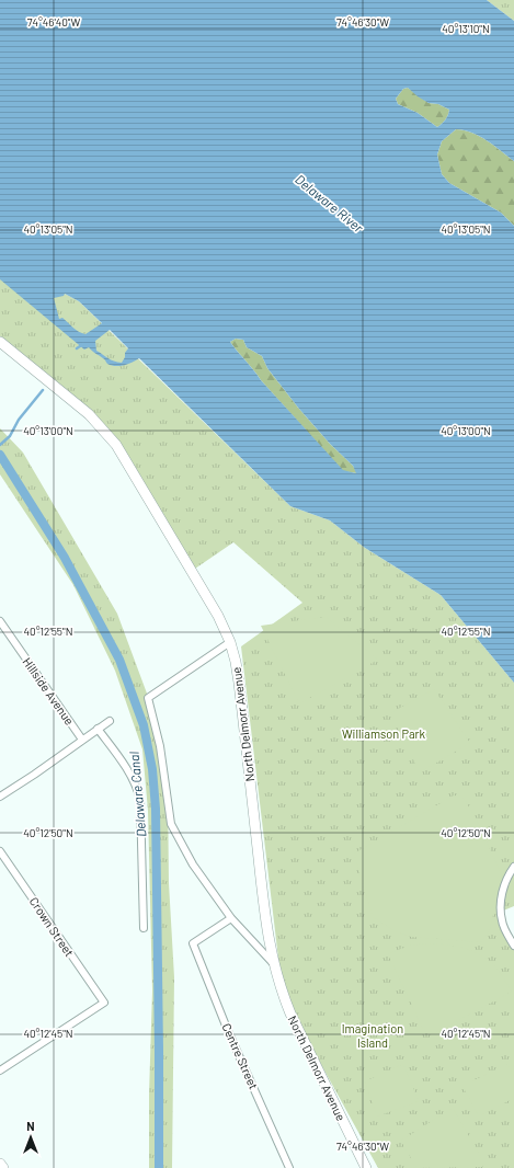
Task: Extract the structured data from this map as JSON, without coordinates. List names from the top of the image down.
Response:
{
  "streets": {
    "main road": ["North Delmorr Avenue"],
    "street": ["Hillside Avenue", "Crown Street", "Centre Street"]
  },
  "water": ["Delaware River", "Delaware Canal"],
  "parks": ["Williamson Park", "Imagination Island"],
  "north": "top",
  "coordinates": [
    "74°46'40\"W",
    "74°46'30\"W",
    "40°13'10\"N",
    "40°13'05\"N",
    "40°13'00\"N",
    "40°12'55\"N",
    "40°12'50\"N",
    "40°12'45\"N"
  ]
}
